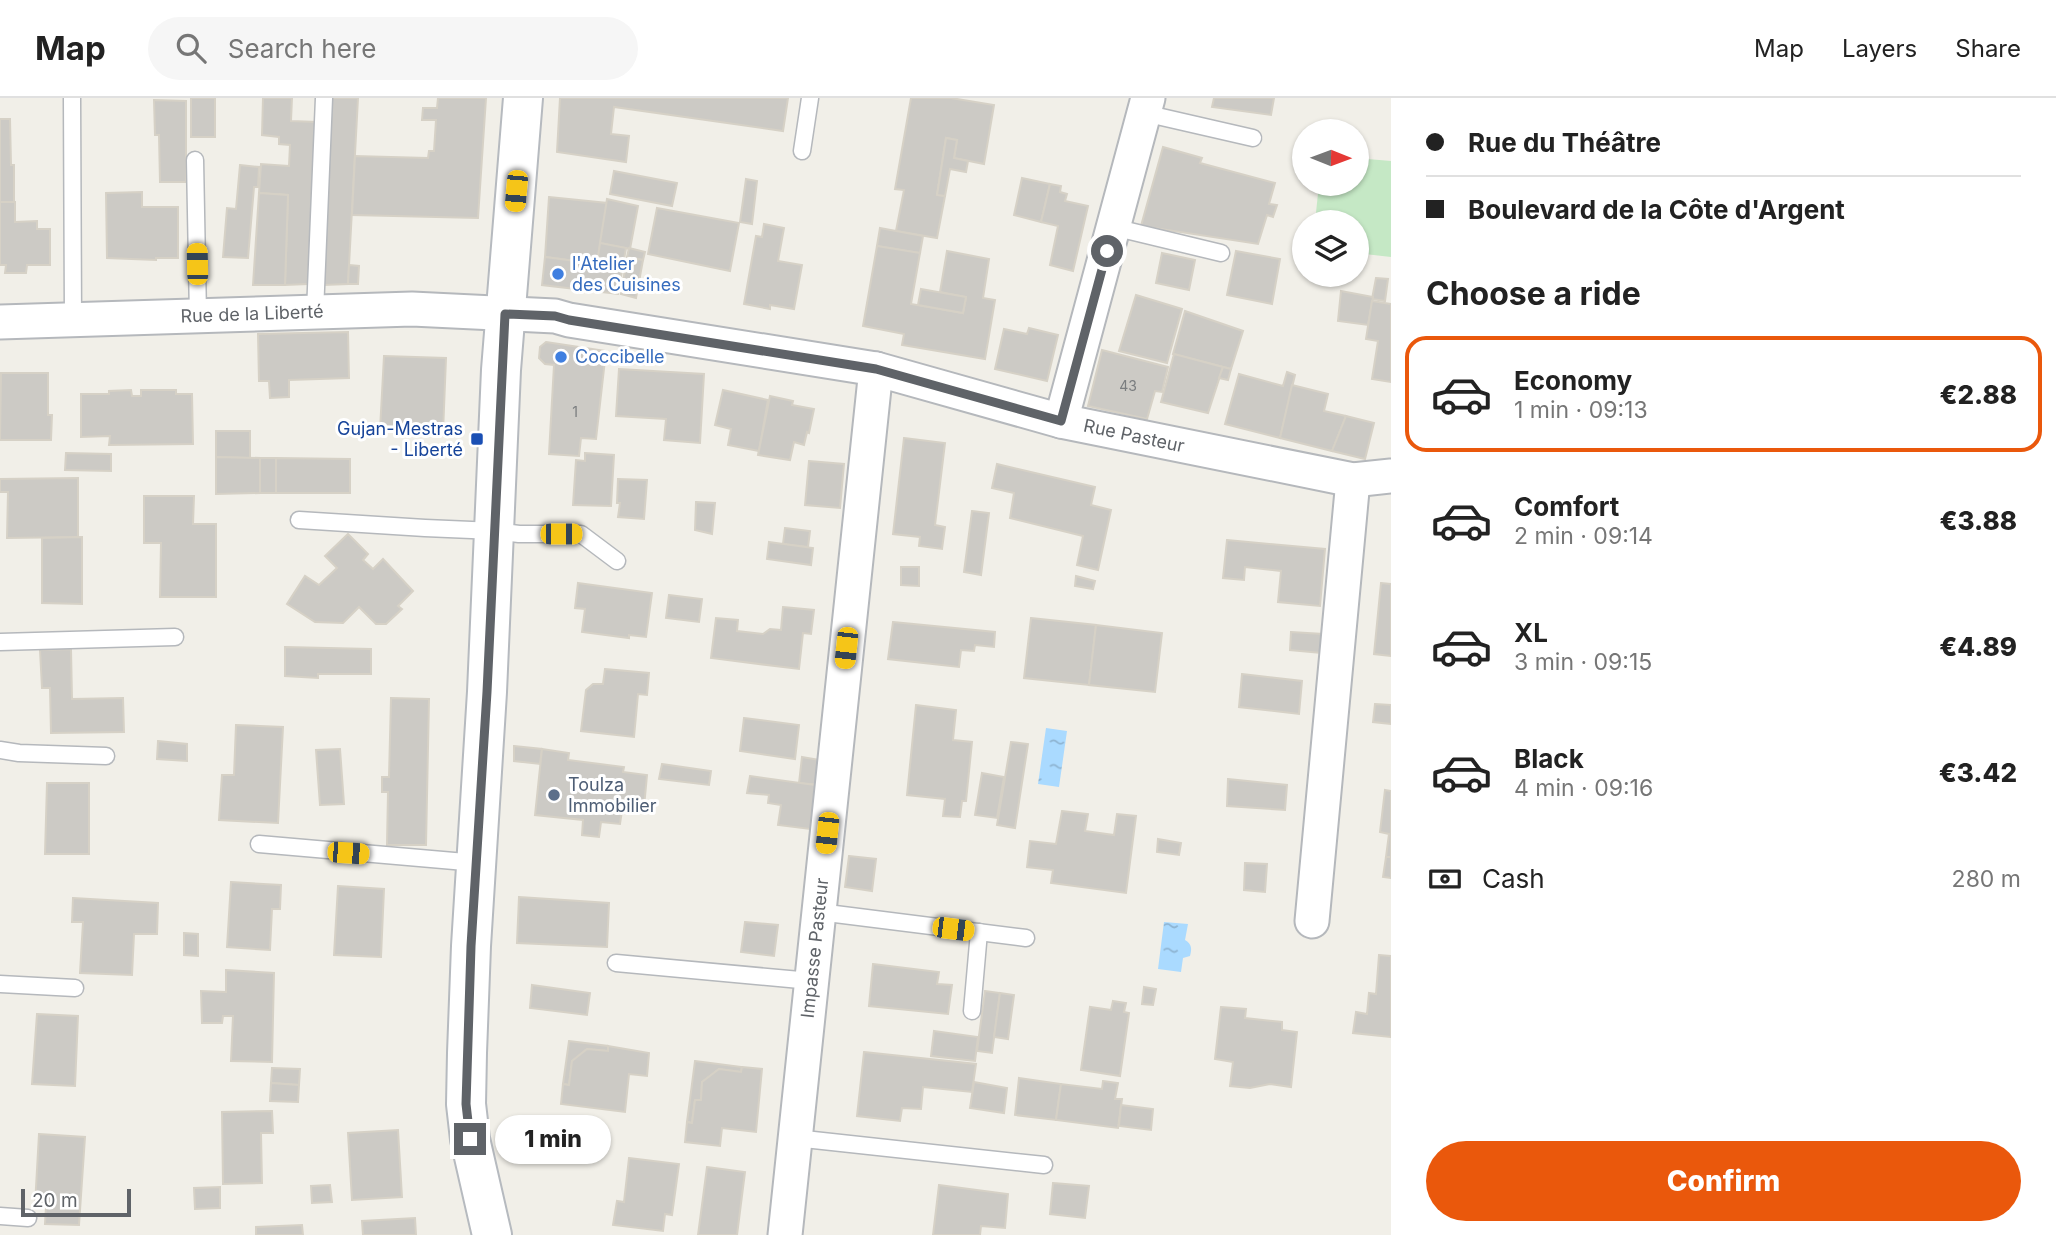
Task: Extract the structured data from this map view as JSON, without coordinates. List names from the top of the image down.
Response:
{
  "streets": {
    "street": ["Rue de la Liberté", "Rue Pasteur", "Impasse Pasteur"]
  },
  "crossings": [
    ["Rue de la Liberté", "Rue Pasteur"],
    ["Rue Pasteur", "Impasse Pasteur"]
  ],
  "places": {
    "other": ["l'Atelier des Cuisines", "Coccibelle", "Toulza Immobilier"],
    "transit": ["Gujan-Mestras - Liberté"]
  },
  "house_numbers": ["43", "1"],
  "scale_bar": "20 m",
  "north": "right",
  "page": {
    "header": "Map",
    "search": "Search here",
    "nav": ["Map", "Layers", "Share"],
    "banner": ["Rue du Théâtre", "Boulevard de la Côte d'Argent"],
    "heading": "Choose a ride",
    "list": [
      {
        "name": "Economy",
        "note": "1 min · 09:13",
        "value": "€2.88"
      },
      {
        "name": "Comfort",
        "note": "2 min · 09:14",
        "value": "€3.88"
      },
      {
        "name": "XL",
        "note": "3 min · 09:15",
        "value": "€4.89"
      },
      {
        "name": "Black",
        "note": "4 min · 09:16",
        "value": "€3.42"
      }
    ],
    "pay": ["Cash", "280 m"],
    "bubble": "1 min",
    "buttons": "Confirm",
    "scale": "20 m"
  }
}
